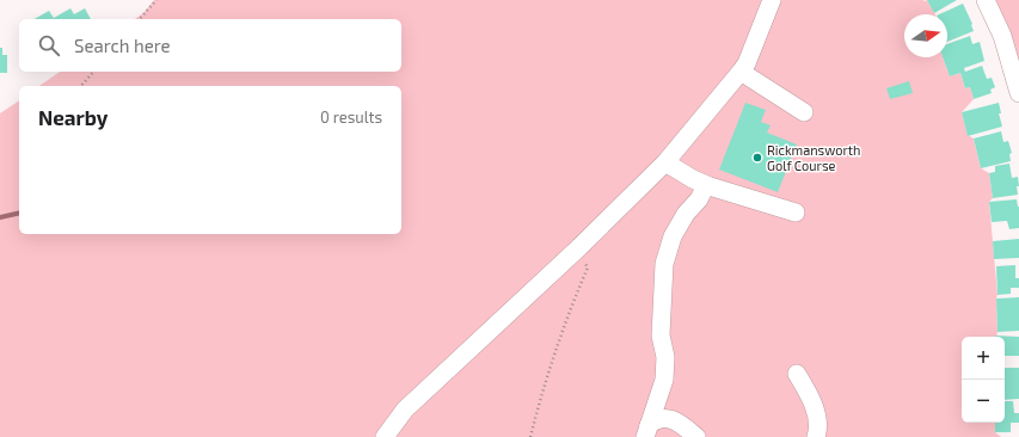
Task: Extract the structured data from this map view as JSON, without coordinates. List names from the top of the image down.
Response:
{
  "places": ["Rickmansworth Golf Course"],
  "north": "right",
  "page": {
    "search": "Search here",
    "heading": ["Nearby", "0 results"],
    "map_buttons": ["+", "−"]
  }
}
